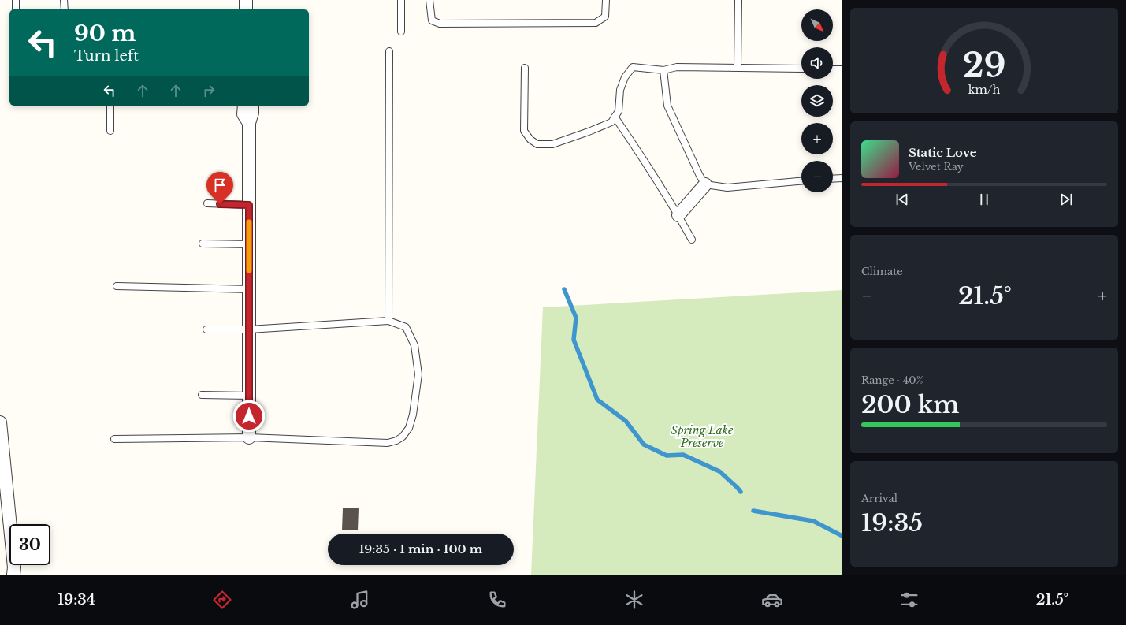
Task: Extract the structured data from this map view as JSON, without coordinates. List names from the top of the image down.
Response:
{
  "parks": ["Spring Lake Preserve"],
  "north": "bottom right",
  "page": {
    "map_buttons": ["+", "−"],
    "turn": ["90 m", "Turn left"],
    "song": ["Static Love", "Velvet Ray"],
    "tile": [
      "Climate",
      ["Range · 40%", "200 km"],
      ["Arrival", "19:35"]
    ],
    "heat": ["−", "21.5°", "+"],
    "limit": "30",
    "trip": "19:35 · 1 min · 100 m",
    "tabs": ["19:34", "21.5°"],
    "gauge": ["29", "km/h"]
  }
}
